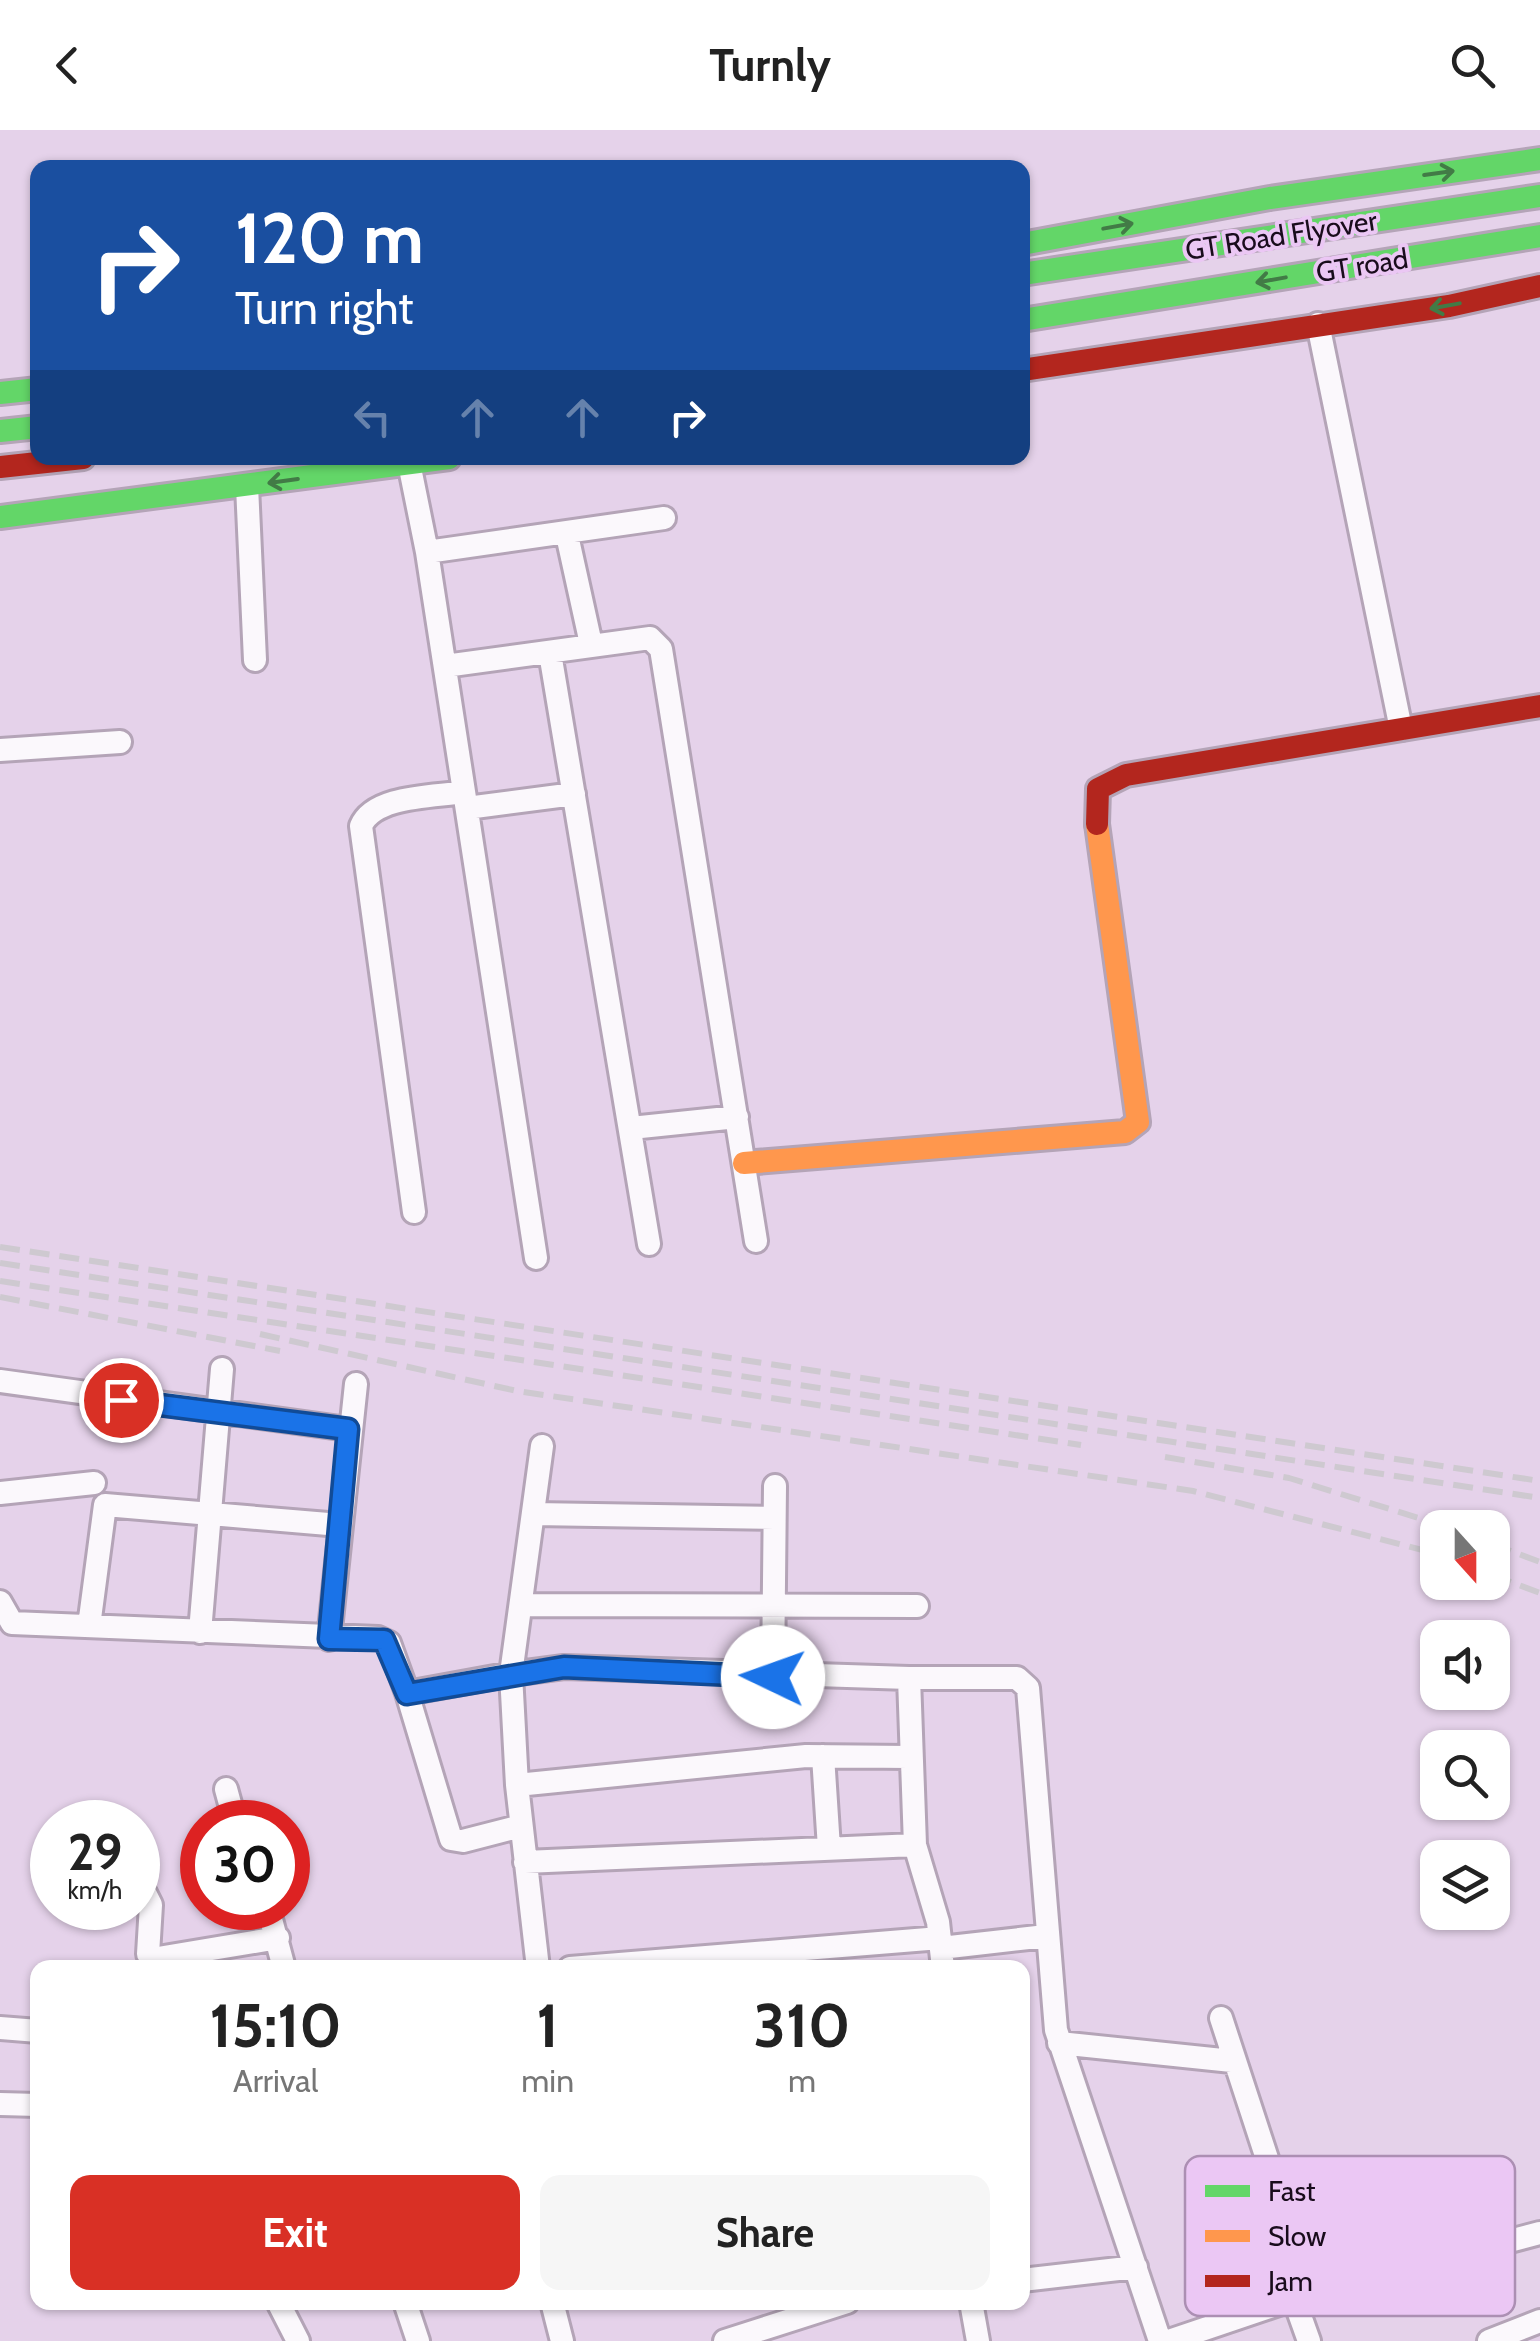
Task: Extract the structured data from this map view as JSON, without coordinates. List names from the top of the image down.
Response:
{
  "streets": {
    "main road": ["GT Road Flyover", "GT road"]
  },
  "crossings": [
    ["GT Road Flyover", "GT road"]
  ],
  "legend": ["Fast", "Slow", "Jam"],
  "north": "bottom",
  "page": {
    "header": "Turnly",
    "turn": ["120 m", "Turn right"],
    "speed": "29 km/h",
    "limit": "30",
    "eta": [
      "15:10",
      "Arrival",
      "1",
      "min",
      "310",
      "m"
    ],
    "buttons": ["Exit", "Share"]
  }
}
